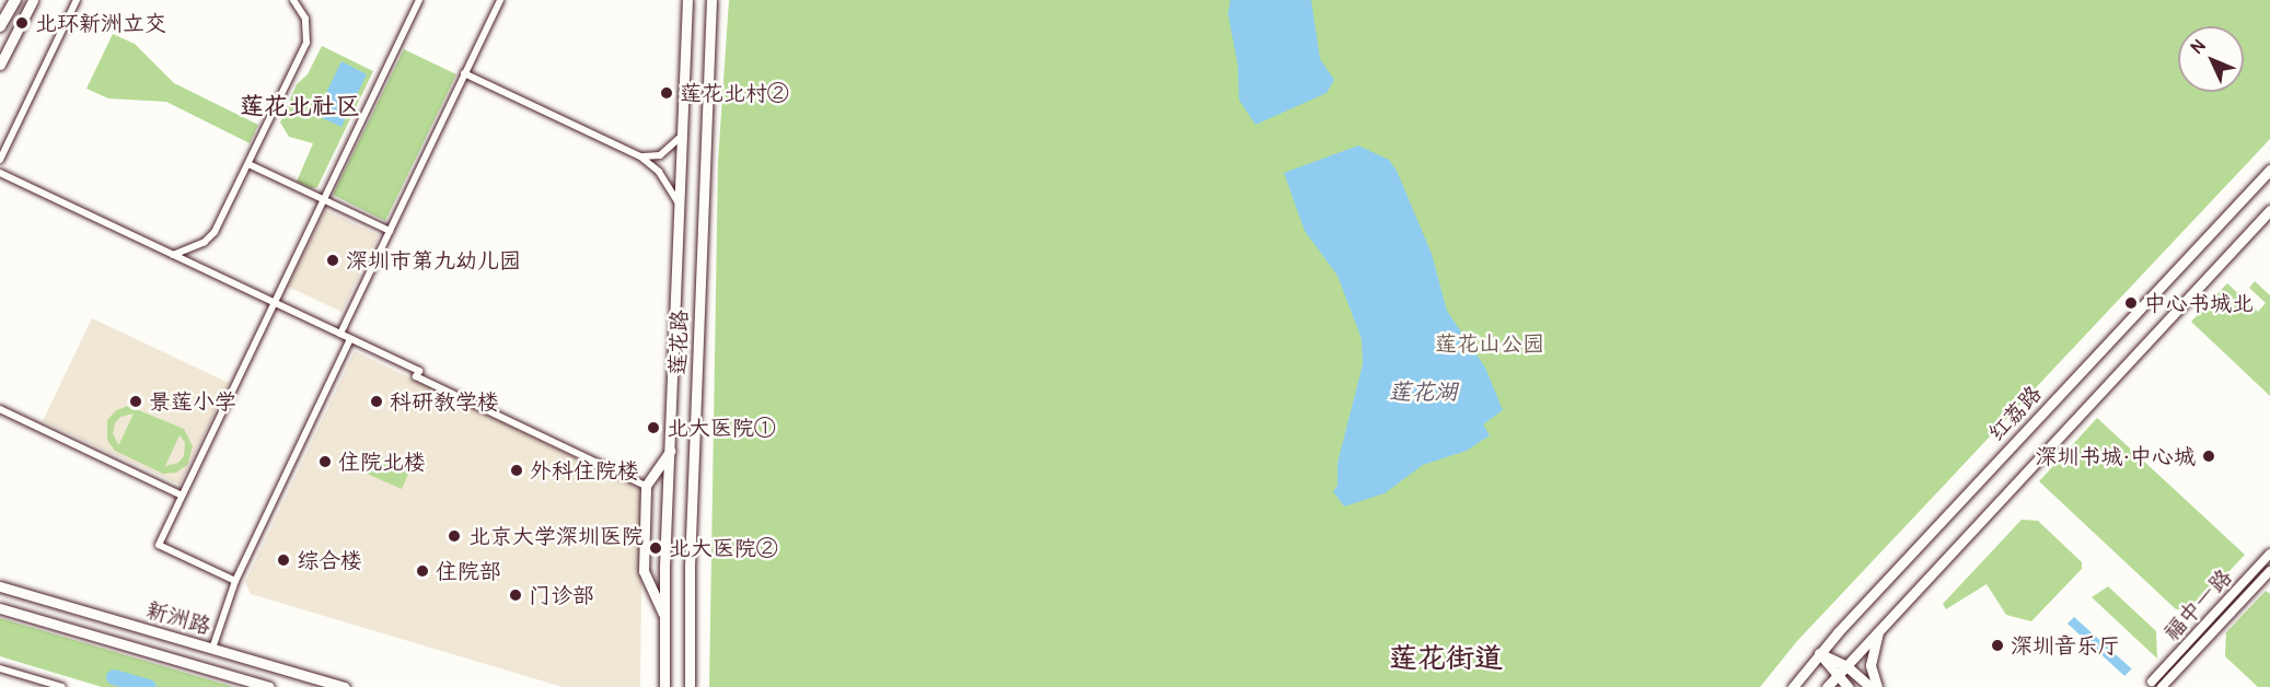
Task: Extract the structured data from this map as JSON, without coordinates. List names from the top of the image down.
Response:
{
  "streets": {
    "main road": ["莲花路", "红荔路", "新洲路"],
    "street": ["福中一路"]
  },
  "districts": ["莲花北社区", "莲花街道"],
  "water": ["莲花湖"],
  "parks": ["莲花山公园"],
  "places": [
    "北环新洲立交",
    "莲花北村②",
    "深圳市第九幼儿园",
    "中心书城北",
    "景莲小学",
    "科研教学楼",
    "北大医院①",
    "深圳书城·中心城",
    "住院北楼",
    "外科住院楼",
    "北京大学深圳医院",
    "北大医院②",
    "综合楼",
    "住院部",
    "门诊部",
    "深圳音乐厅"
  ],
  "north": "top left"
}
